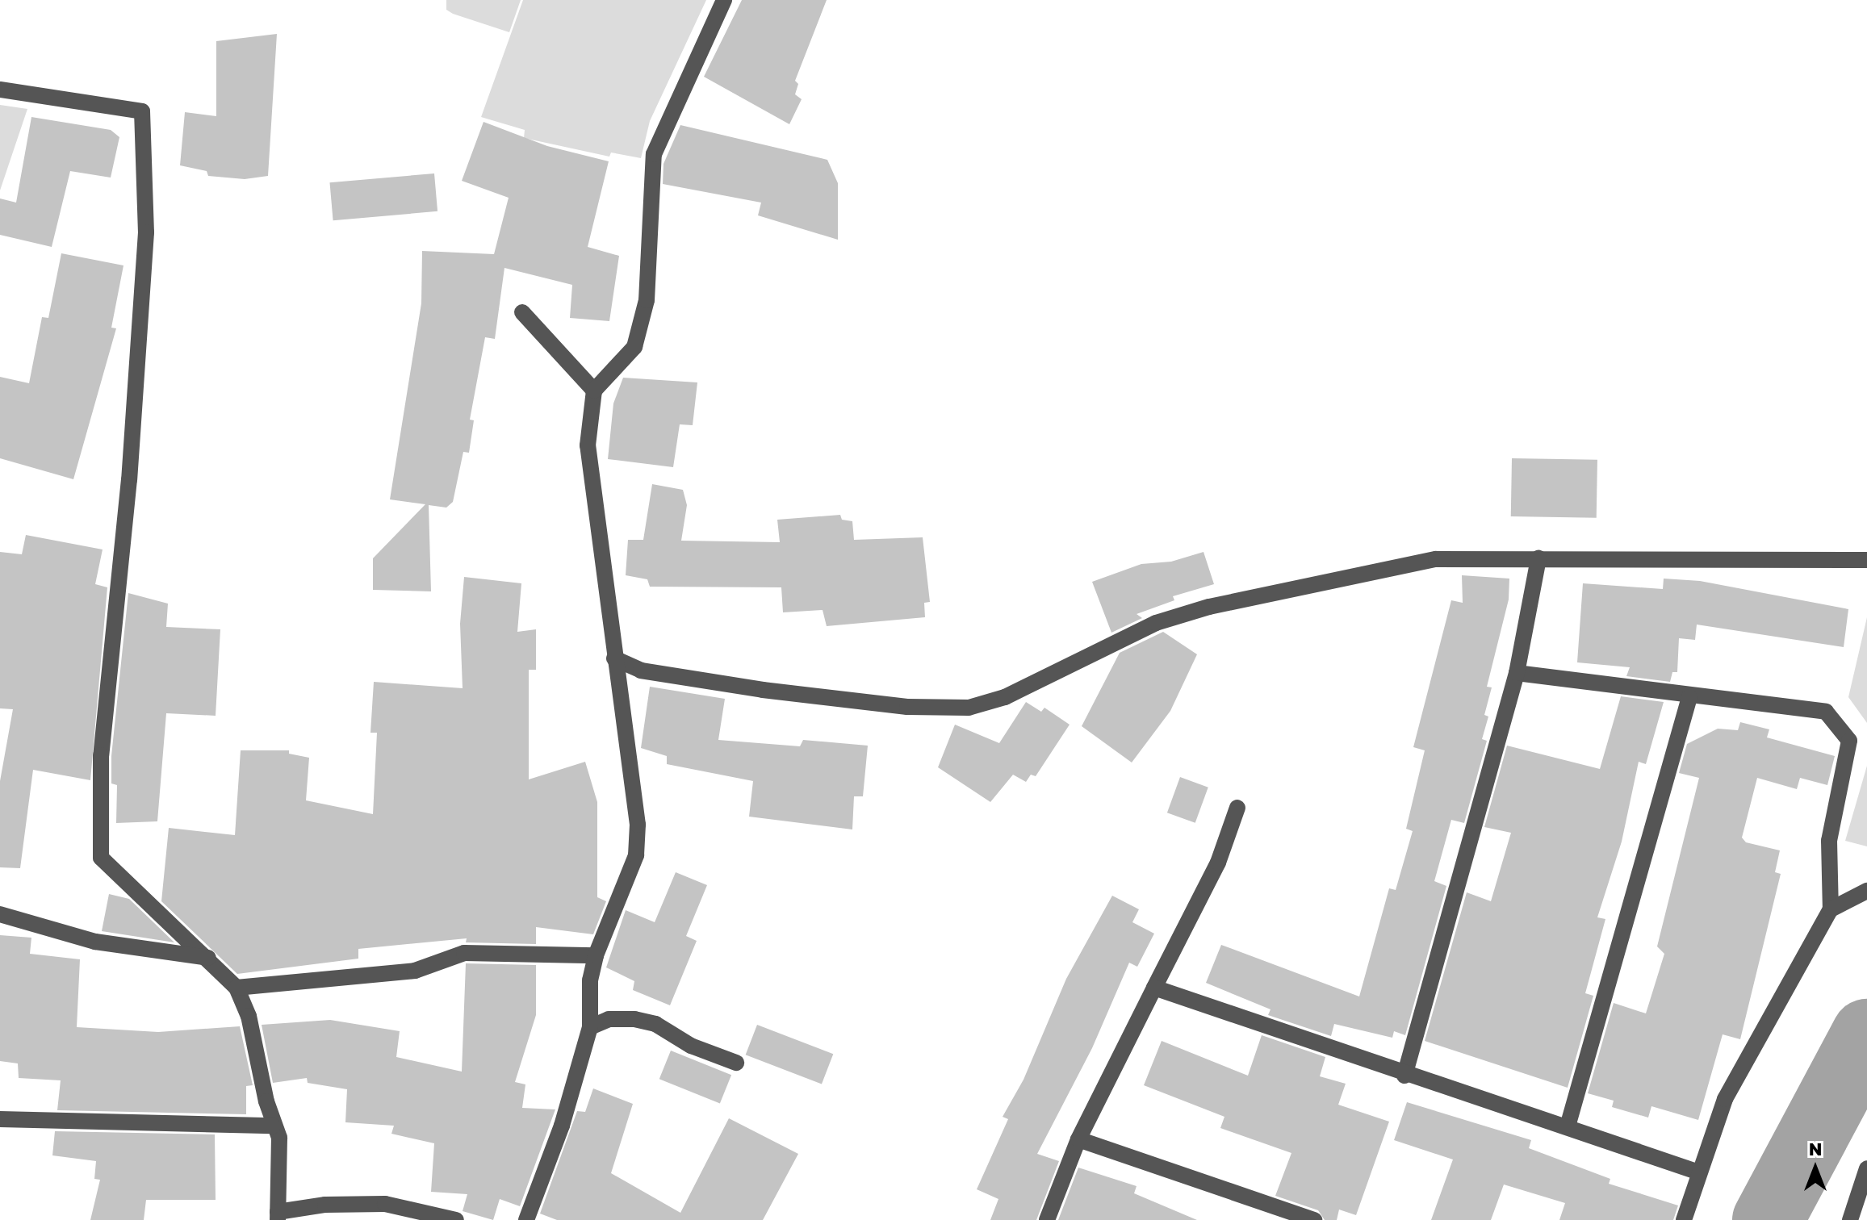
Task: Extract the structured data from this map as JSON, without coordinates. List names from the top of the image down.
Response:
{
  "north": "top"
}
